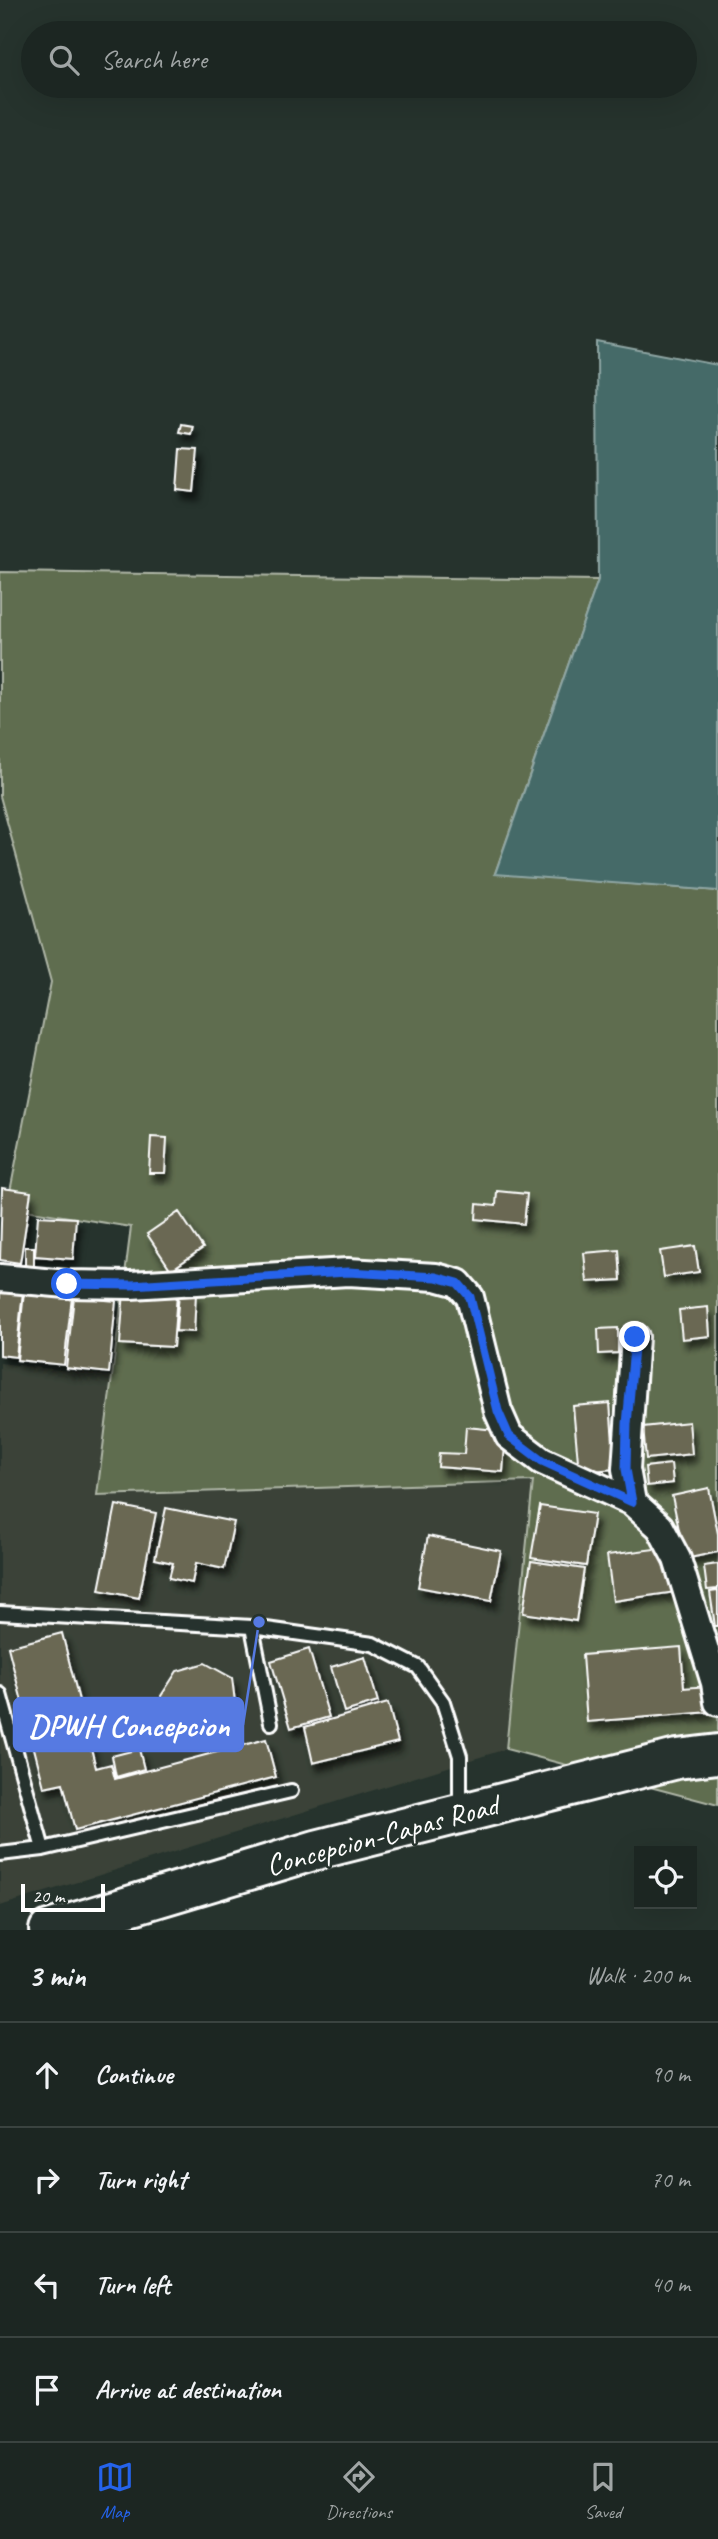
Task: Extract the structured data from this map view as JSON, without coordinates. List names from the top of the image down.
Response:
{
  "streets": {
    "main road": ["Concepcion-Capas Road"]
  },
  "places": ["DPWH Concepcion"],
  "scale_bar": "20 m",
  "page": {
    "search": "Search here",
    "scale": "20 m",
    "heading": ["3 min", "Walk · 200 m"],
    "list": [
      ["Continue", "90 m"],
      ["Turn right", "70 m"],
      ["Turn left", "40 m"],
      "Arrive at destination"
    ],
    "nav": ["Map", "Directions", "Saved"]
  }
}
